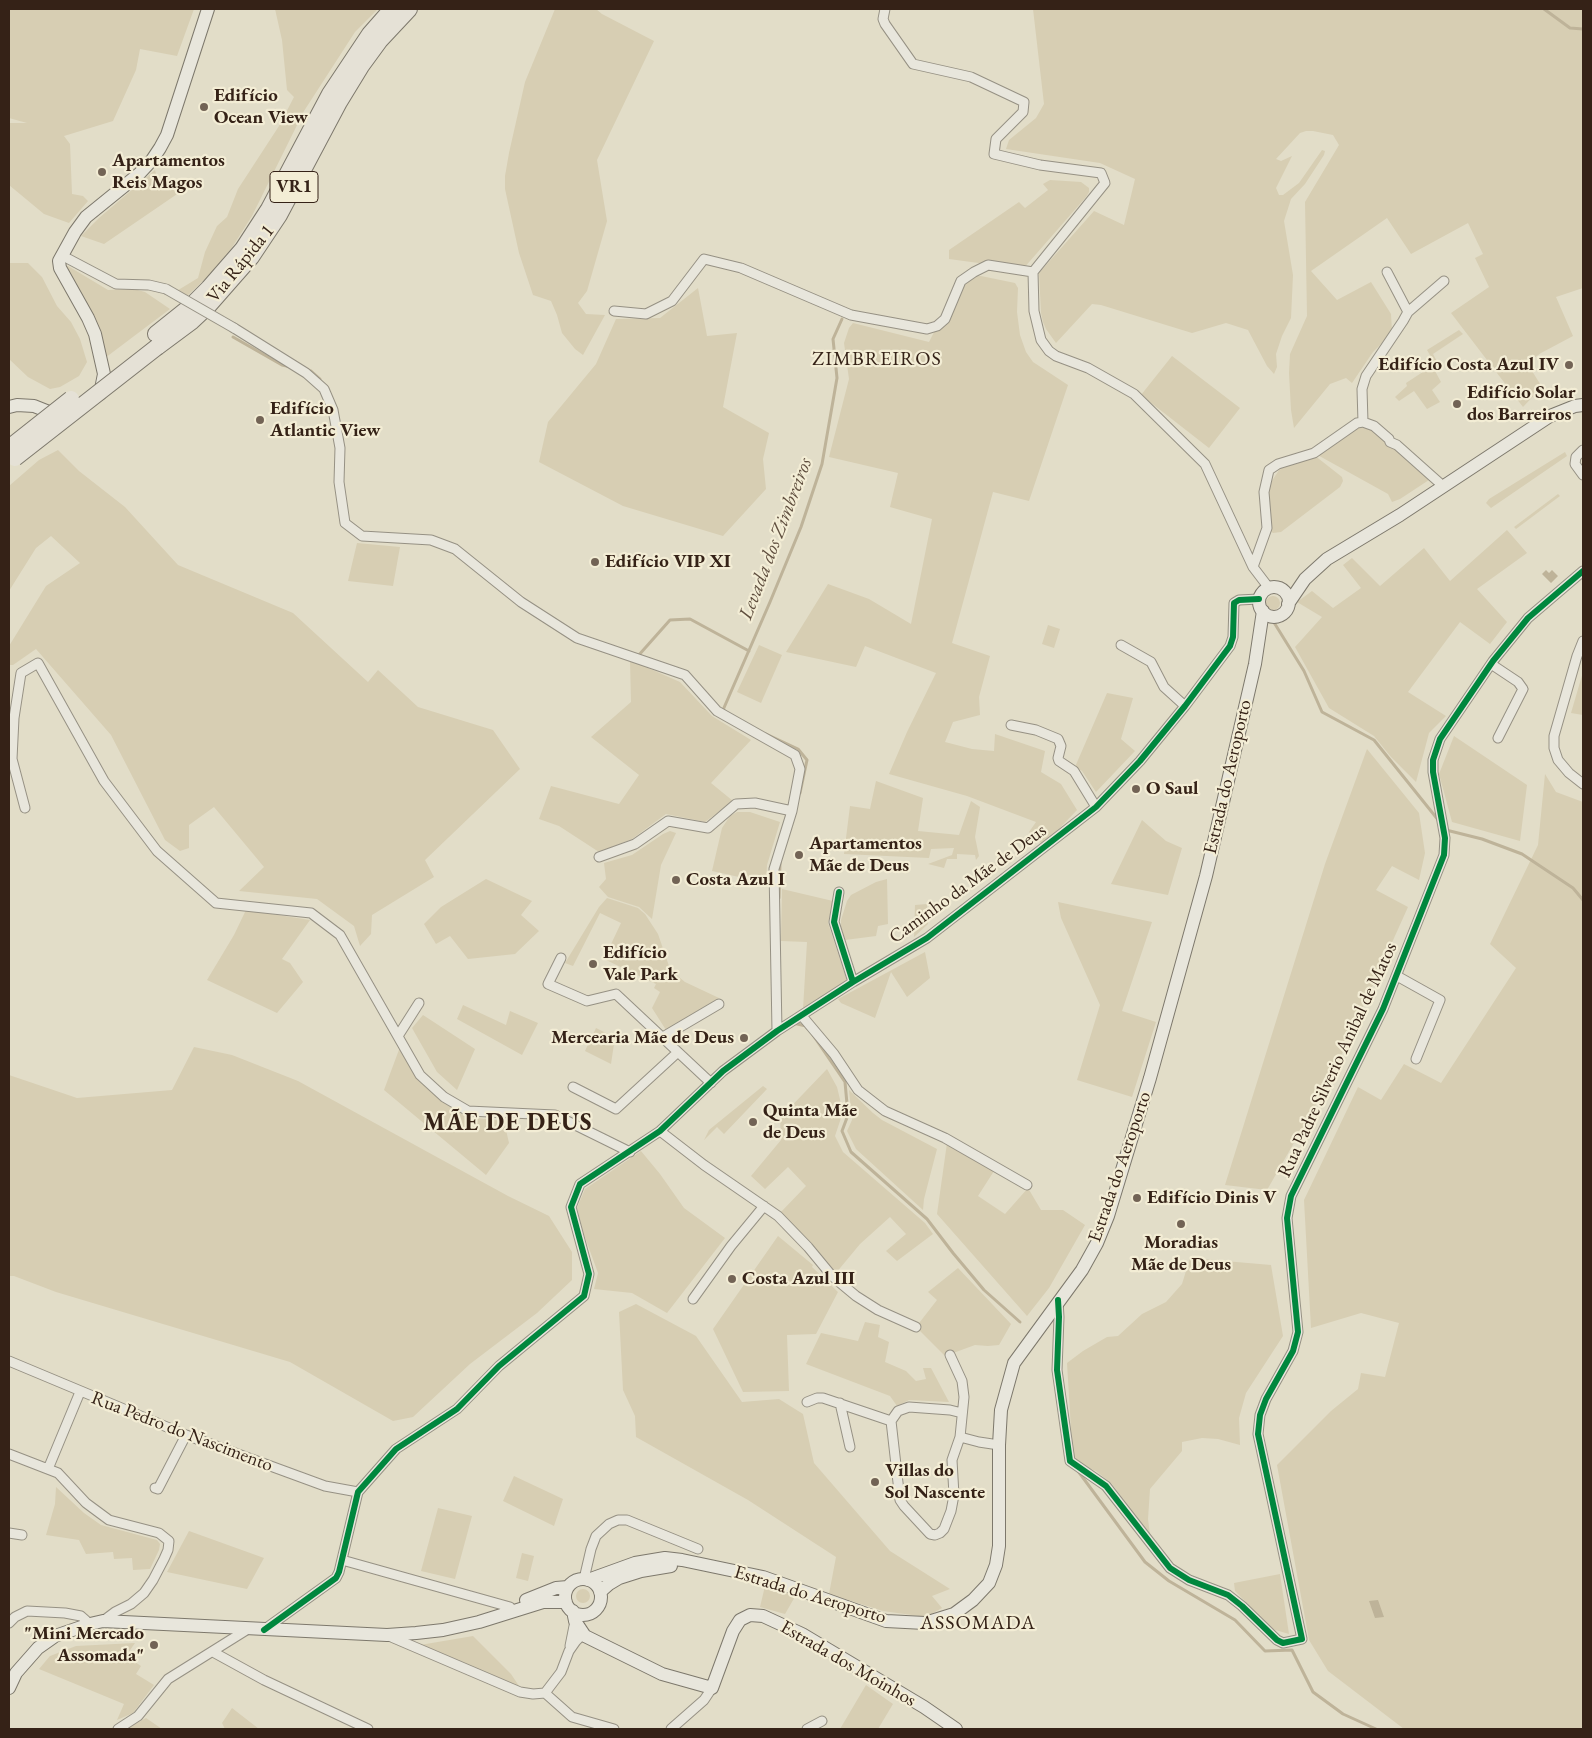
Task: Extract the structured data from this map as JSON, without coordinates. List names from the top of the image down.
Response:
{
  "streets": {
    "highway": ["VR1", "Via Rápida 1"],
    "main road": ["Estrada do Aeroporto", "Estrada dos Moinhos"],
    "street": ["Caminho da Mãe de Deus", "Rua Padre Silverio Anibal de Matos", "Rua Pedro do Nascimento"]
  },
  "crossings": [
    ["Estrada do Aeroporto", "Caminho da Mãe de Deus"],
    ["Estrada do Aeroporto", "Rua Padre Silverio Anibal de Matos"],
    ["Caminho da Mãe de Deus", "Rua Pedro do Nascimento"]
  ],
  "districts": ["ZIMBREIROS", "MÃE DE DEUS", "ASSOMADA"],
  "water": ["Levada dos Zimbreiros"],
  "places": [
    "Edifício Ocean View",
    "Apartamentos Reis Magos",
    "Edifício Costa Azul IV",
    "Edifício Solar dos Barreiros",
    "Edifício Atlantic View",
    "Edifício VIP XI",
    "O Saul",
    "Apartamentos Mãe de Deus",
    "Costa Azul I",
    "Edifício Vale Park",
    "Mercearia Mãe de Deus",
    "Quinta Mãe de Deus",
    "Edifício Dinis V",
    "Moradias Mãe de Deus",
    "Costa Azul III",
    "Villas do Sol Nascente",
    "\"Mini Mercado Assomada\""
  ]
}
